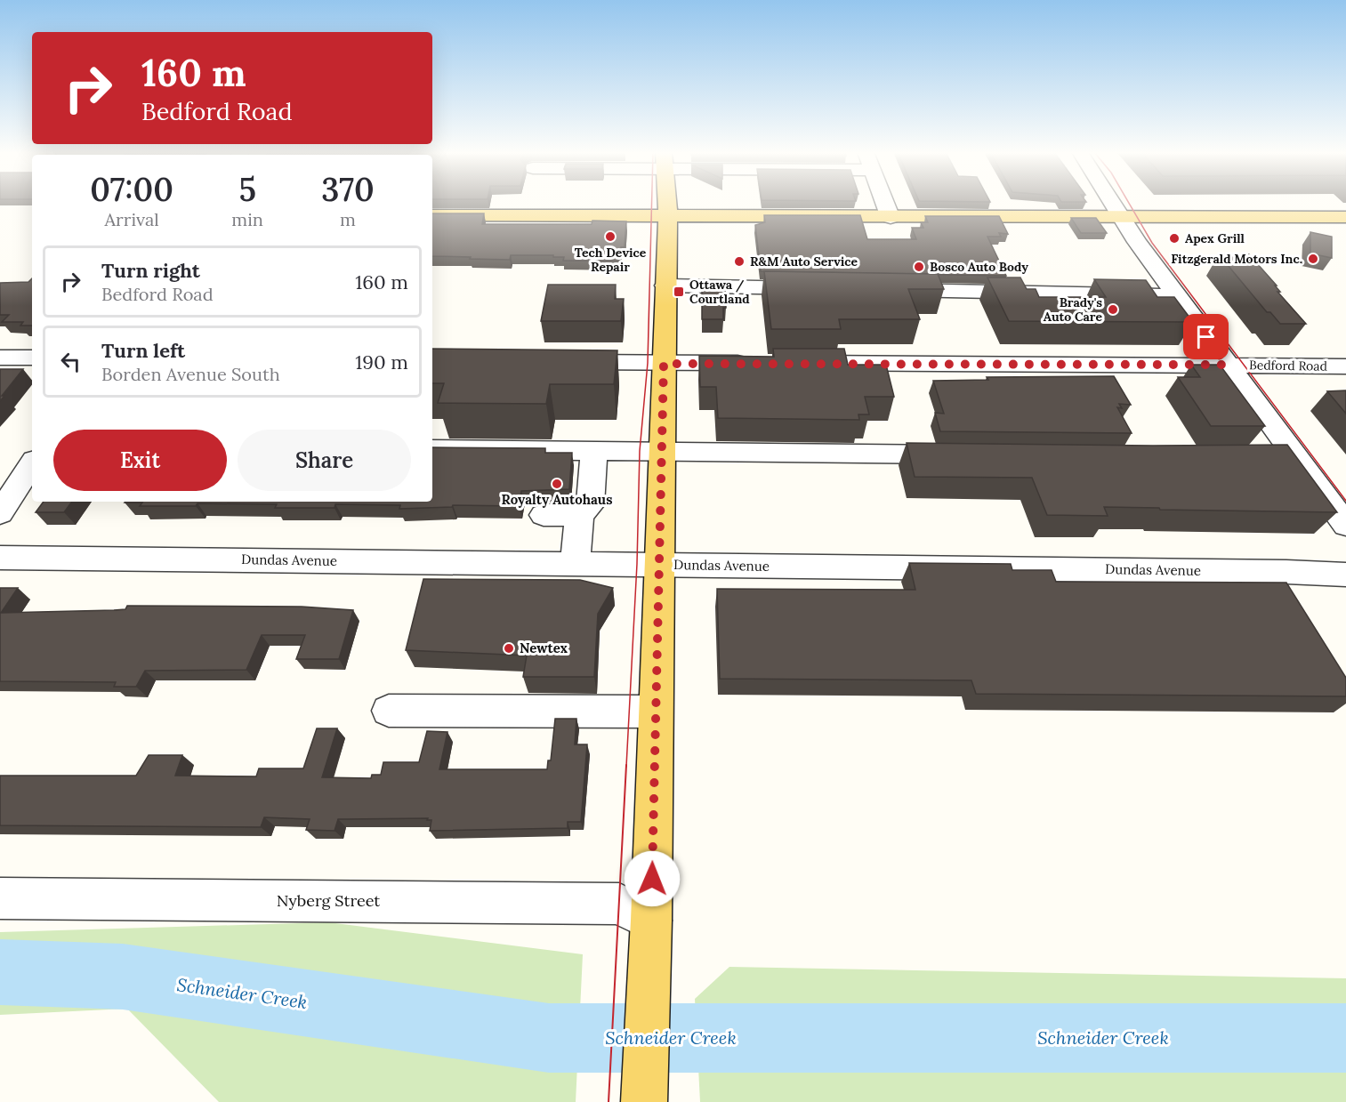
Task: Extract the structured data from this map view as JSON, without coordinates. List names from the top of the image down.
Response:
{
  "streets": {
    "street": ["Bedford Road", "Dundas Avenue", "Nyberg Street"]
  },
  "water": ["Schneider Creek"],
  "places": {
    "other": [
      "Tech Device Repair",
      "Apex Grill",
      "Fitzgerald Motors Inc.",
      "R&M Auto Service",
      "Bosco Auto Body",
      "Brady's Auto Care",
      "Royalty Autohaus",
      "Newtex"
    ],
    "transit": ["Ottawa / Courtland"]
  },
  "page": {
    "turn": ["160 m", "Bedford Road"],
    "eta": [
      "07:00",
      "Arrival",
      "5",
      "min",
      "370",
      "m"
    ],
    "list": [
      {
        "name": "Turn right",
        "note": "Bedford Road",
        "value": "160 m"
      },
      {
        "name": "Turn left",
        "note": "Borden Avenue South",
        "value": "190 m"
      }
    ],
    "buttons": ["Exit", "Share"]
  }
}
